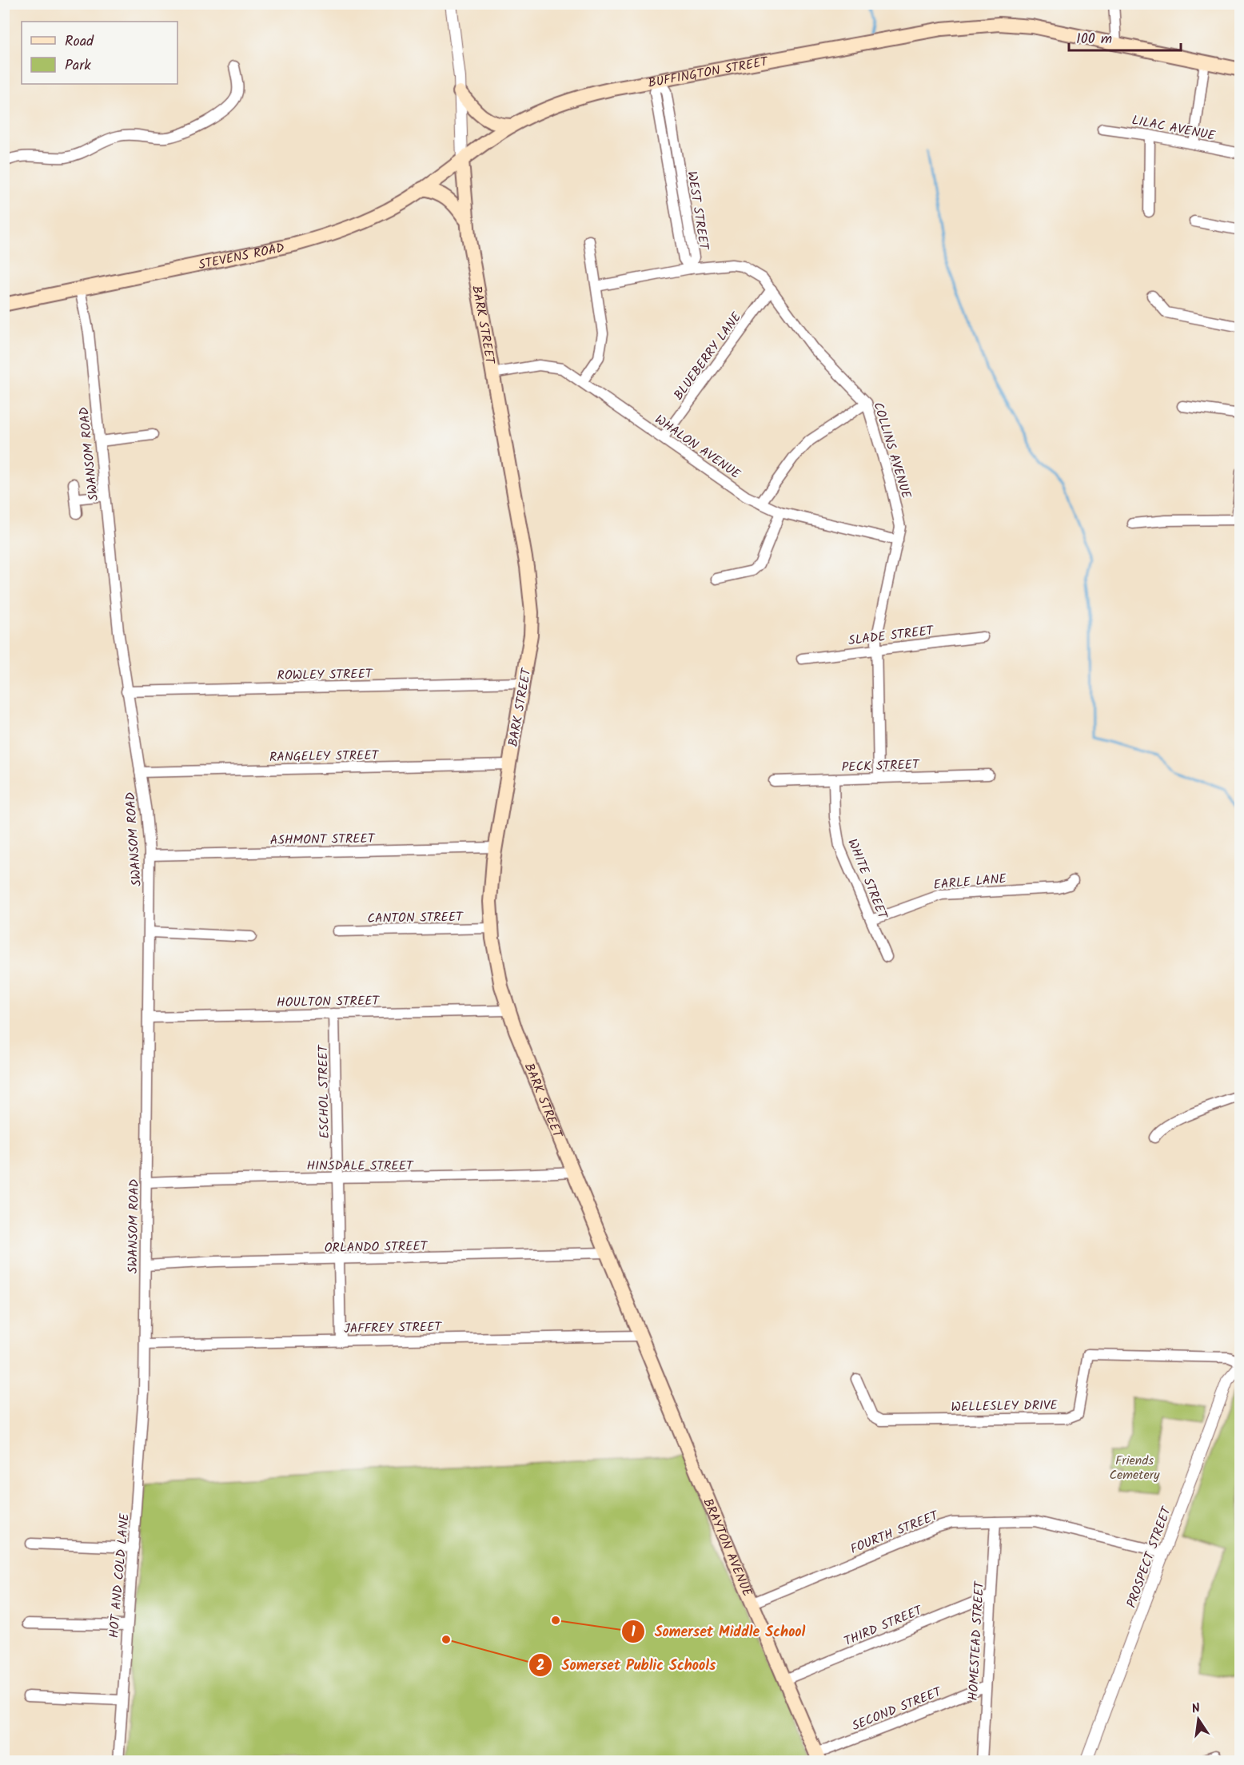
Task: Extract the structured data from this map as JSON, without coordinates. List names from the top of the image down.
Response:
{
  "streets": {
    "main road": [
      "BUFFINGTON STREET",
      "STEVENS ROAD",
      "BARK STREET",
      "BRAYTON AVENUE"
    ],
    "street": [
      "LILAC AVENUE",
      "WEST STREET",
      "BLUEBERRY LANE",
      "WHALON AVENUE",
      "COLLINS AVENUE",
      "SWANSOM ROAD",
      "SLADE STREET",
      "ROWLEY STREET",
      "RANGELEY STREET",
      "PECK STREET",
      "ASHMONT STREET",
      "WHITE STREET",
      "EARLE LANE",
      "CANTON STREET",
      "HOULTON STREET",
      "ESCHOL STREET",
      "HINSDALE STREET",
      "ORLANDO STREET",
      "JAFFREY STREET",
      "WELLESLEY DRIVE",
      "FOURTH STREET",
      "PROSPECT STREET",
      "HOT AND COLD LANE",
      "THIRD STREET",
      "HOMESTEAD STREET",
      "SECOND STREET"
    ]
  },
  "crossings": [
    ["BUFFINGTON STREET", "WEST STREET"],
    ["BUFFINGTON STREET", "STEVENS ROAD"],
    ["BUFFINGTON STREET", "BARK STREET"],
    ["WEST STREET", "COLLINS AVENUE"],
    ["STEVENS ROAD", "BARK STREET"],
    ["STEVENS ROAD", "SWANSOM ROAD"],
    ["BARK STREET", "WHALON AVENUE"],
    ["BARK STREET", "ROWLEY STREET"],
    ["BARK STREET", "RANGELEY STREET"],
    ["BARK STREET", "ASHMONT STREET"],
    ["BARK STREET", "CANTON STREET"],
    ["BARK STREET", "HOULTON STREET"],
    ["BARK STREET", "HINSDALE STREET"],
    ["BARK STREET", "ORLANDO STREET"],
    ["BARK STREET", "JAFFREY STREET"],
    ["BARK STREET", "BRAYTON AVENUE"],
    ["BLUEBERRY LANE", "WHALON AVENUE"],
    ["BLUEBERRY LANE", "COLLINS AVENUE"],
    ["WHALON AVENUE", "COLLINS AVENUE"],
    ["COLLINS AVENUE", "SLADE STREET"],
    ["COLLINS AVENUE", "PECK STREET"],
    ["SWANSOM ROAD", "ROWLEY STREET"],
    ["SWANSOM ROAD", "RANGELEY STREET"],
    ["SWANSOM ROAD", "ASHMONT STREET"],
    ["SWANSOM ROAD", "HOULTON STREET"],
    ["SWANSOM ROAD", "HINSDALE STREET"],
    ["SWANSOM ROAD", "ORLANDO STREET"],
    ["SWANSOM ROAD", "JAFFREY STREET"],
    ["SWANSOM ROAD", "HOT AND COLD LANE"],
    ["PECK STREET", "WHITE STREET"],
    ["WHITE STREET", "EARLE LANE"],
    ["HOULTON STREET", "ESCHOL STREET"],
    ["ESCHOL STREET", "HINSDALE STREET"],
    ["ESCHOL STREET", "ORLANDO STREET"],
    ["ESCHOL STREET", "JAFFREY STREET"],
    ["FOURTH STREET", "BRAYTON AVENUE"],
    ["FOURTH STREET", "PROSPECT STREET"],
    ["FOURTH STREET", "HOMESTEAD STREET"],
    ["BRAYTON AVENUE", "THIRD STREET"],
    ["BRAYTON AVENUE", "SECOND STREET"],
    ["THIRD STREET", "HOMESTEAD STREET"],
    ["HOMESTEAD STREET", "SECOND STREET"]
  ],
  "parks": ["Friends Cemetery"],
  "places": ["Somerset Middle School", "Somerset Public Schools"],
  "legend": ["Road", "Park"],
  "scale_bar": "100 m",
  "north": "top"
}
